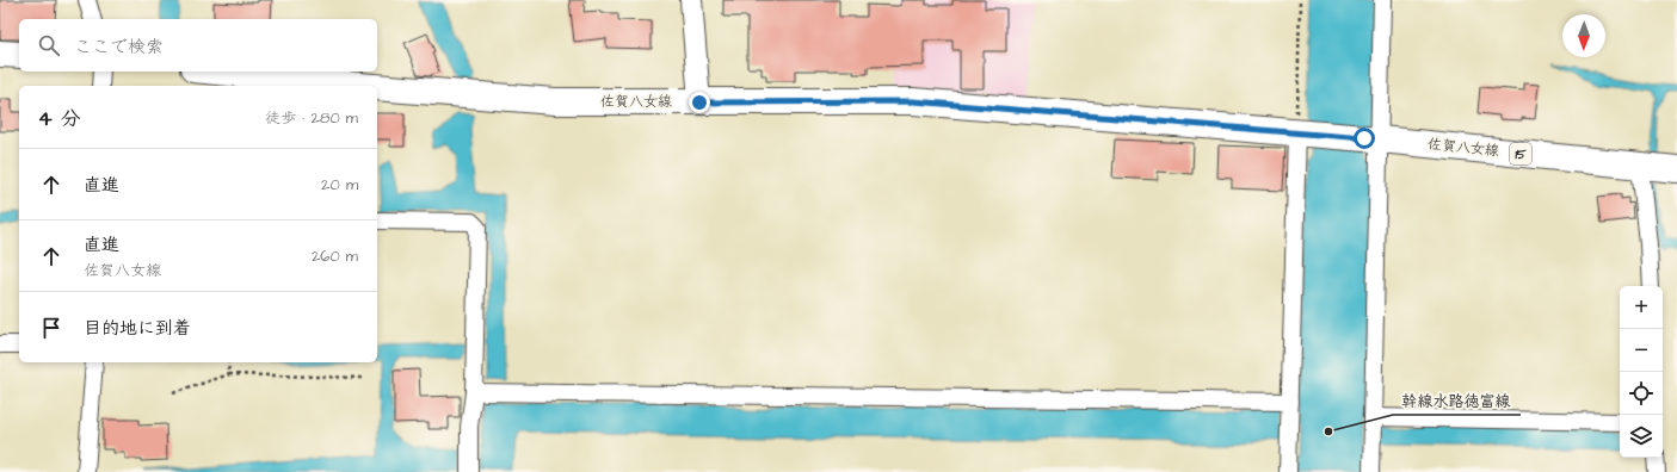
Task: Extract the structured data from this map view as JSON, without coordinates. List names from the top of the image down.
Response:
{
  "streets": {
    "main road": ["佐賀八女線", "15"]
  },
  "crossings": [
    ["佐賀八女線", "15"]
  ],
  "places": ["幹線水路徳富線"],
  "north": "bottom",
  "page": {
    "search": "ここで検索",
    "heading": ["4 分", "徒歩 · 280 m"],
    "list": [
      ["直進", "20 m"],
      ["直進", "佐賀八女線", "260 m"],
      "目的地に到着"
    ],
    "map_buttons": ["+", "−"]
  }
}
